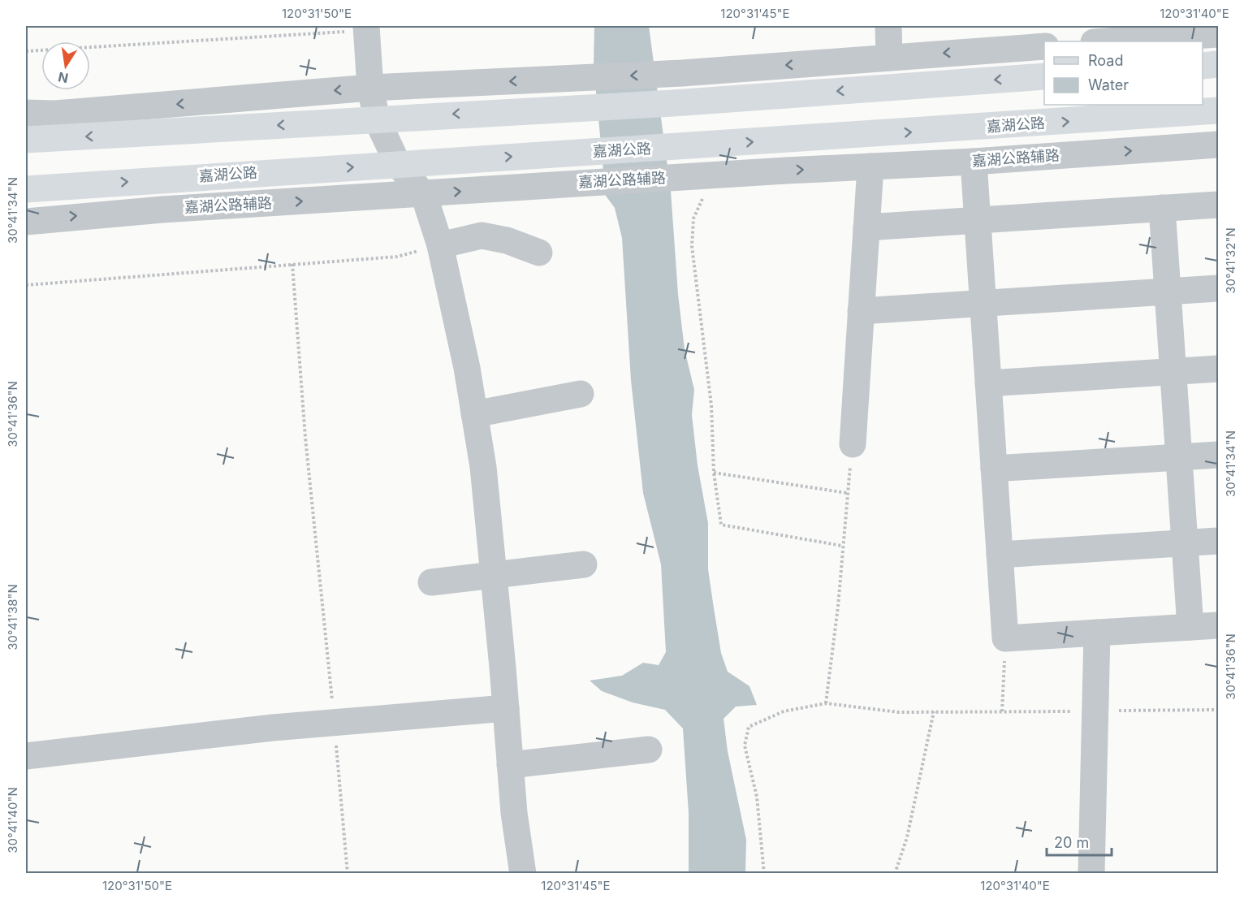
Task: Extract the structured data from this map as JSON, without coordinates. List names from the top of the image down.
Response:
{
  "streets": {
    "main road": ["嘉湖公路"],
    "street": ["嘉湖公路辅路"]
  },
  "legend": ["Road", "Water"],
  "scale_bar": "20 m",
  "north": "bottom",
  "coordinates": [
    "120°31'50\"E",
    "120°31'45\"E",
    "120°31'40\"E",
    "30°41'34\"N",
    "30°41'32\"N",
    "30°41'36\"N",
    "30°41'38\"N",
    "30°41'40\"N"
  ]
}
